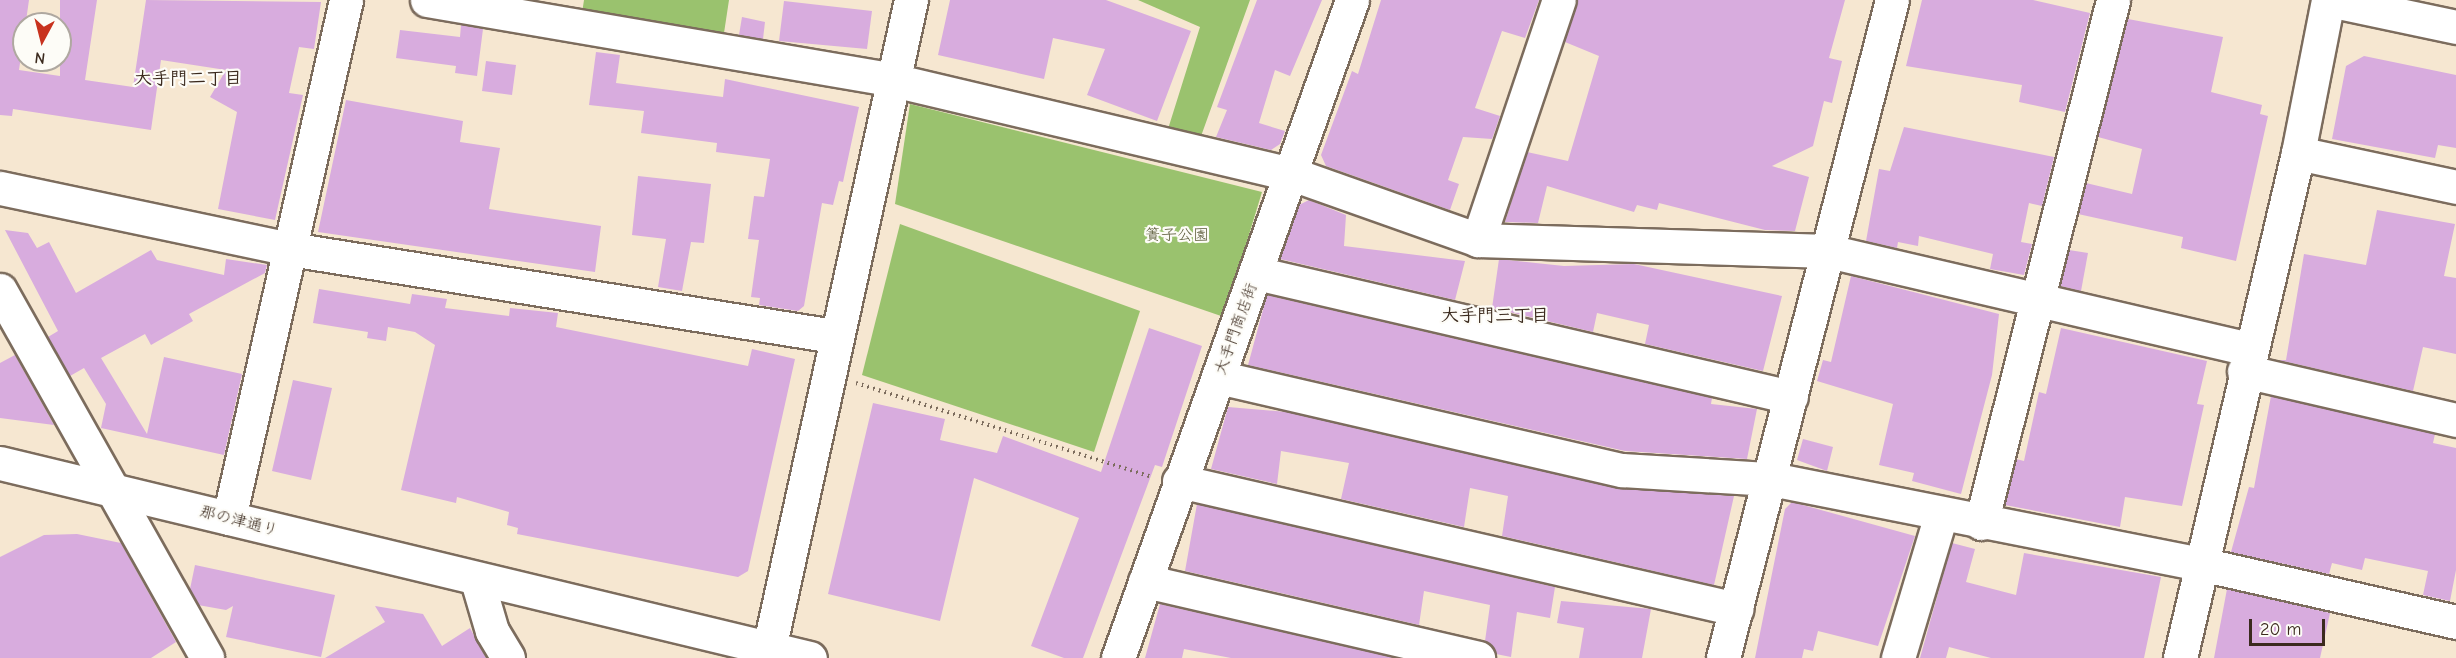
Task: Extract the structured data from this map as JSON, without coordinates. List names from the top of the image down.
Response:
{
  "streets": {
    "street": ["大手門商店街", "那の津通り"]
  },
  "districts": ["大手門二丁目", "大手門三丁目"],
  "parks": ["簀子公園"],
  "scale_bar": "20 m",
  "north": "bottom"
}
